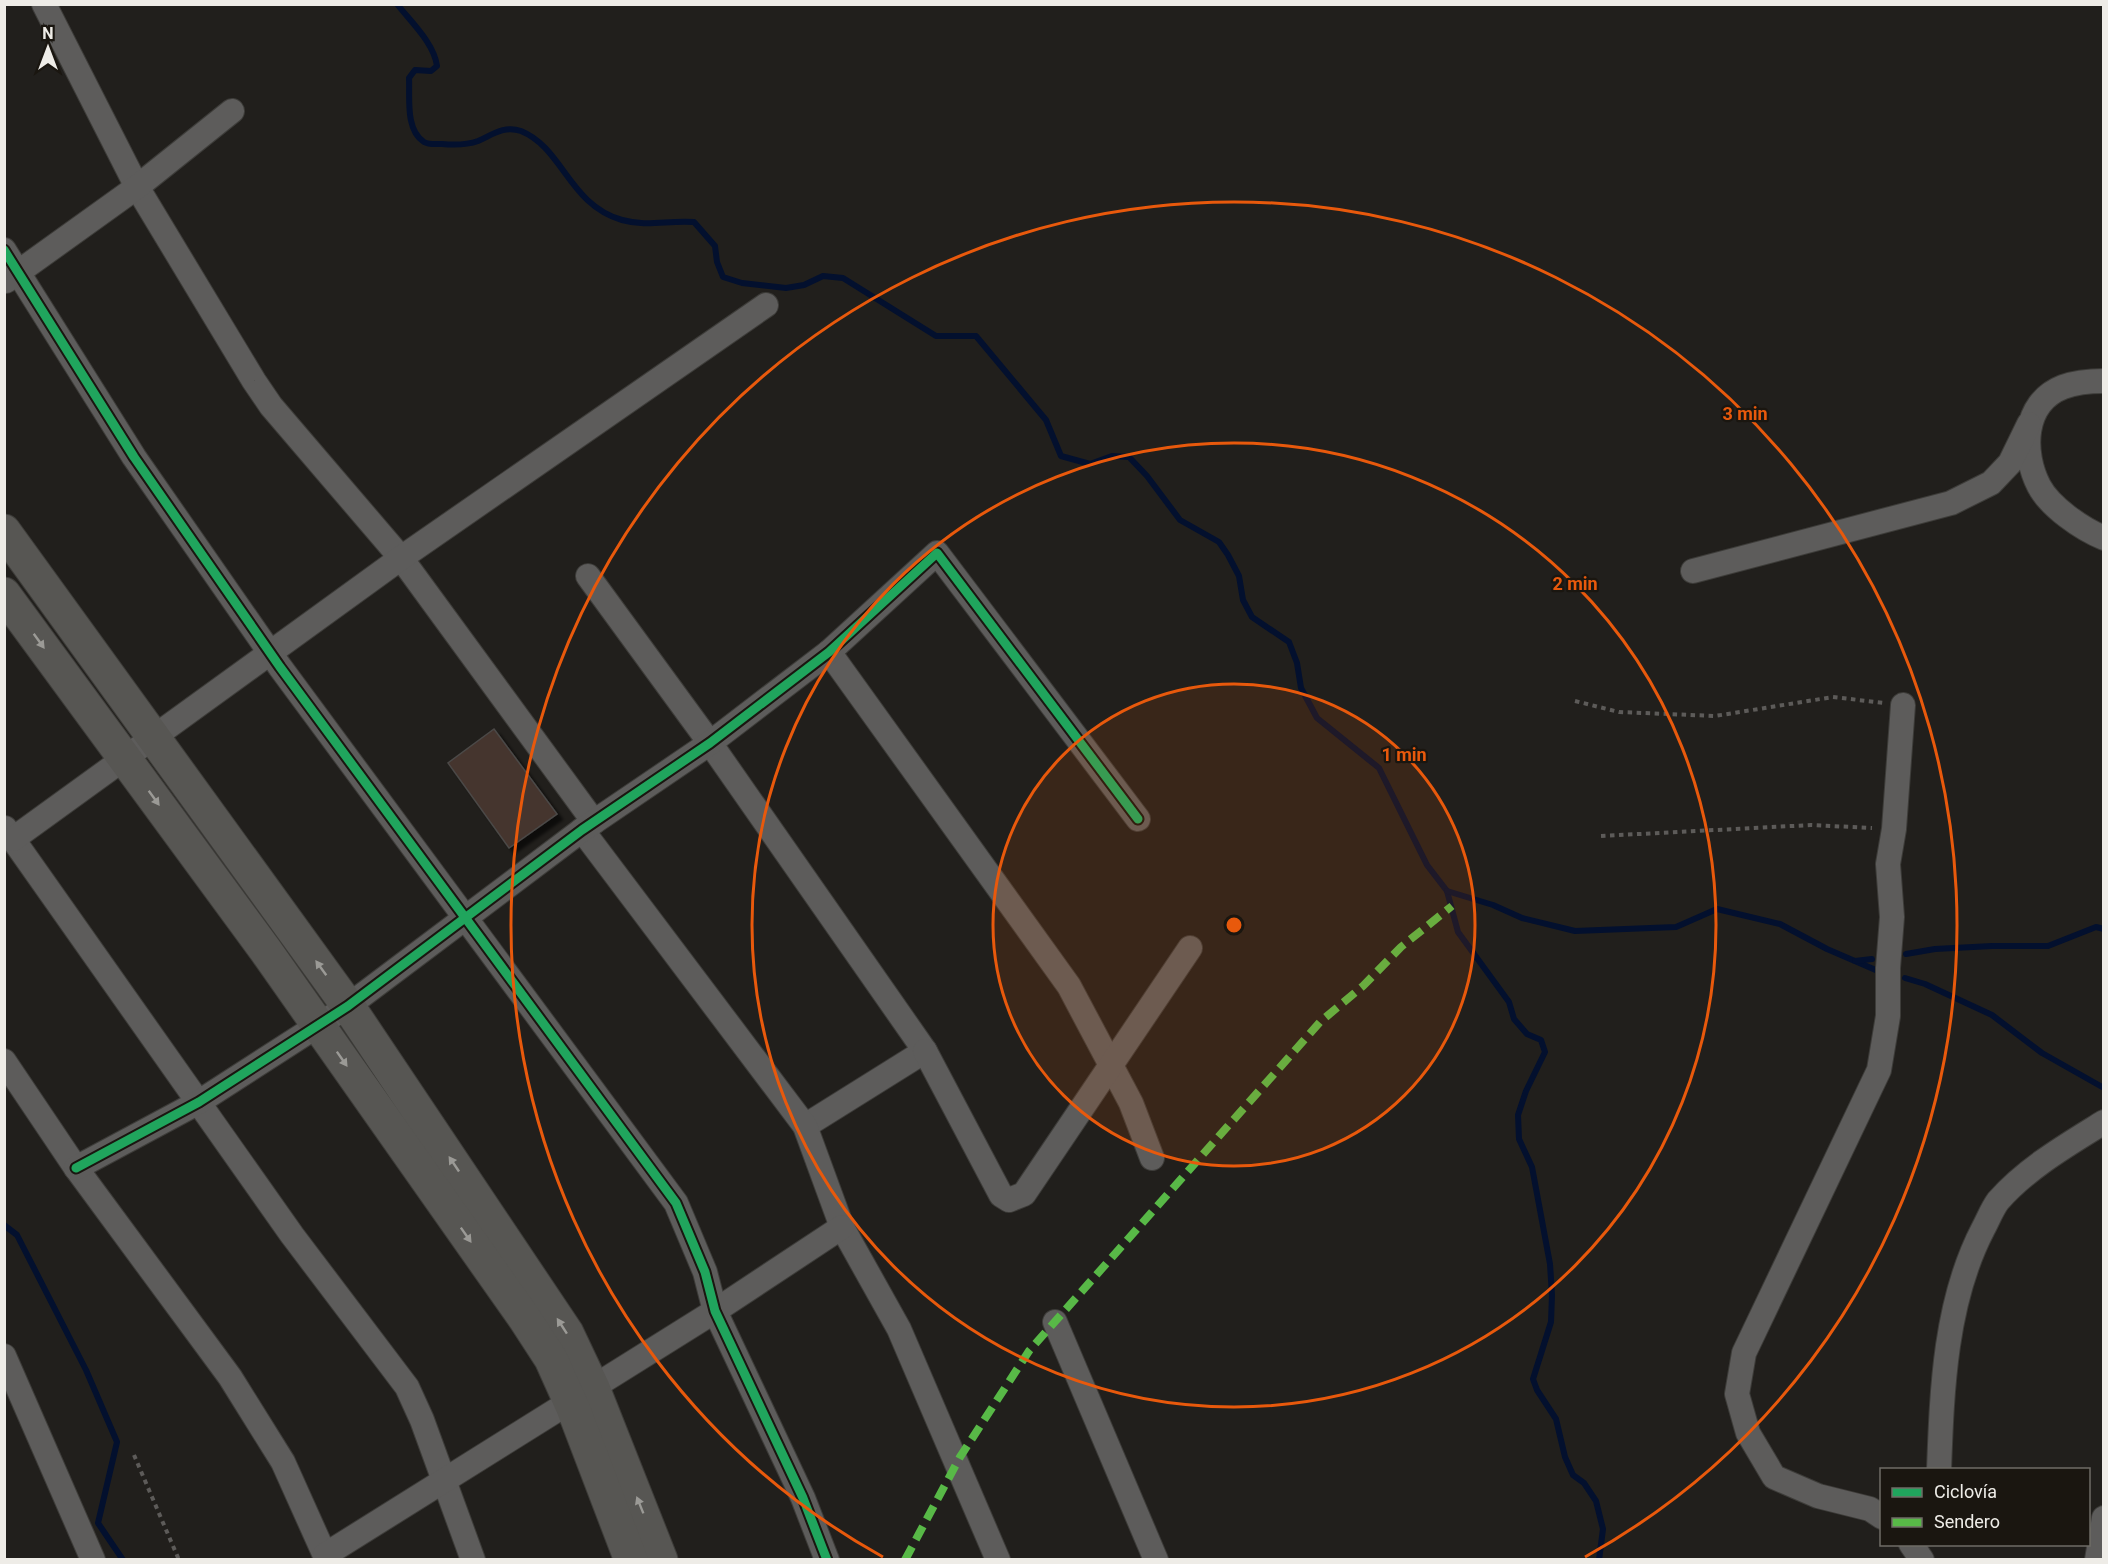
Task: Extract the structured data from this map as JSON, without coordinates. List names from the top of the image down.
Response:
{
  "legend": ["Ciclovía", "Sendero"],
  "north": "top",
  "rings": ["3 min", "2 min", "1 min"]
}
